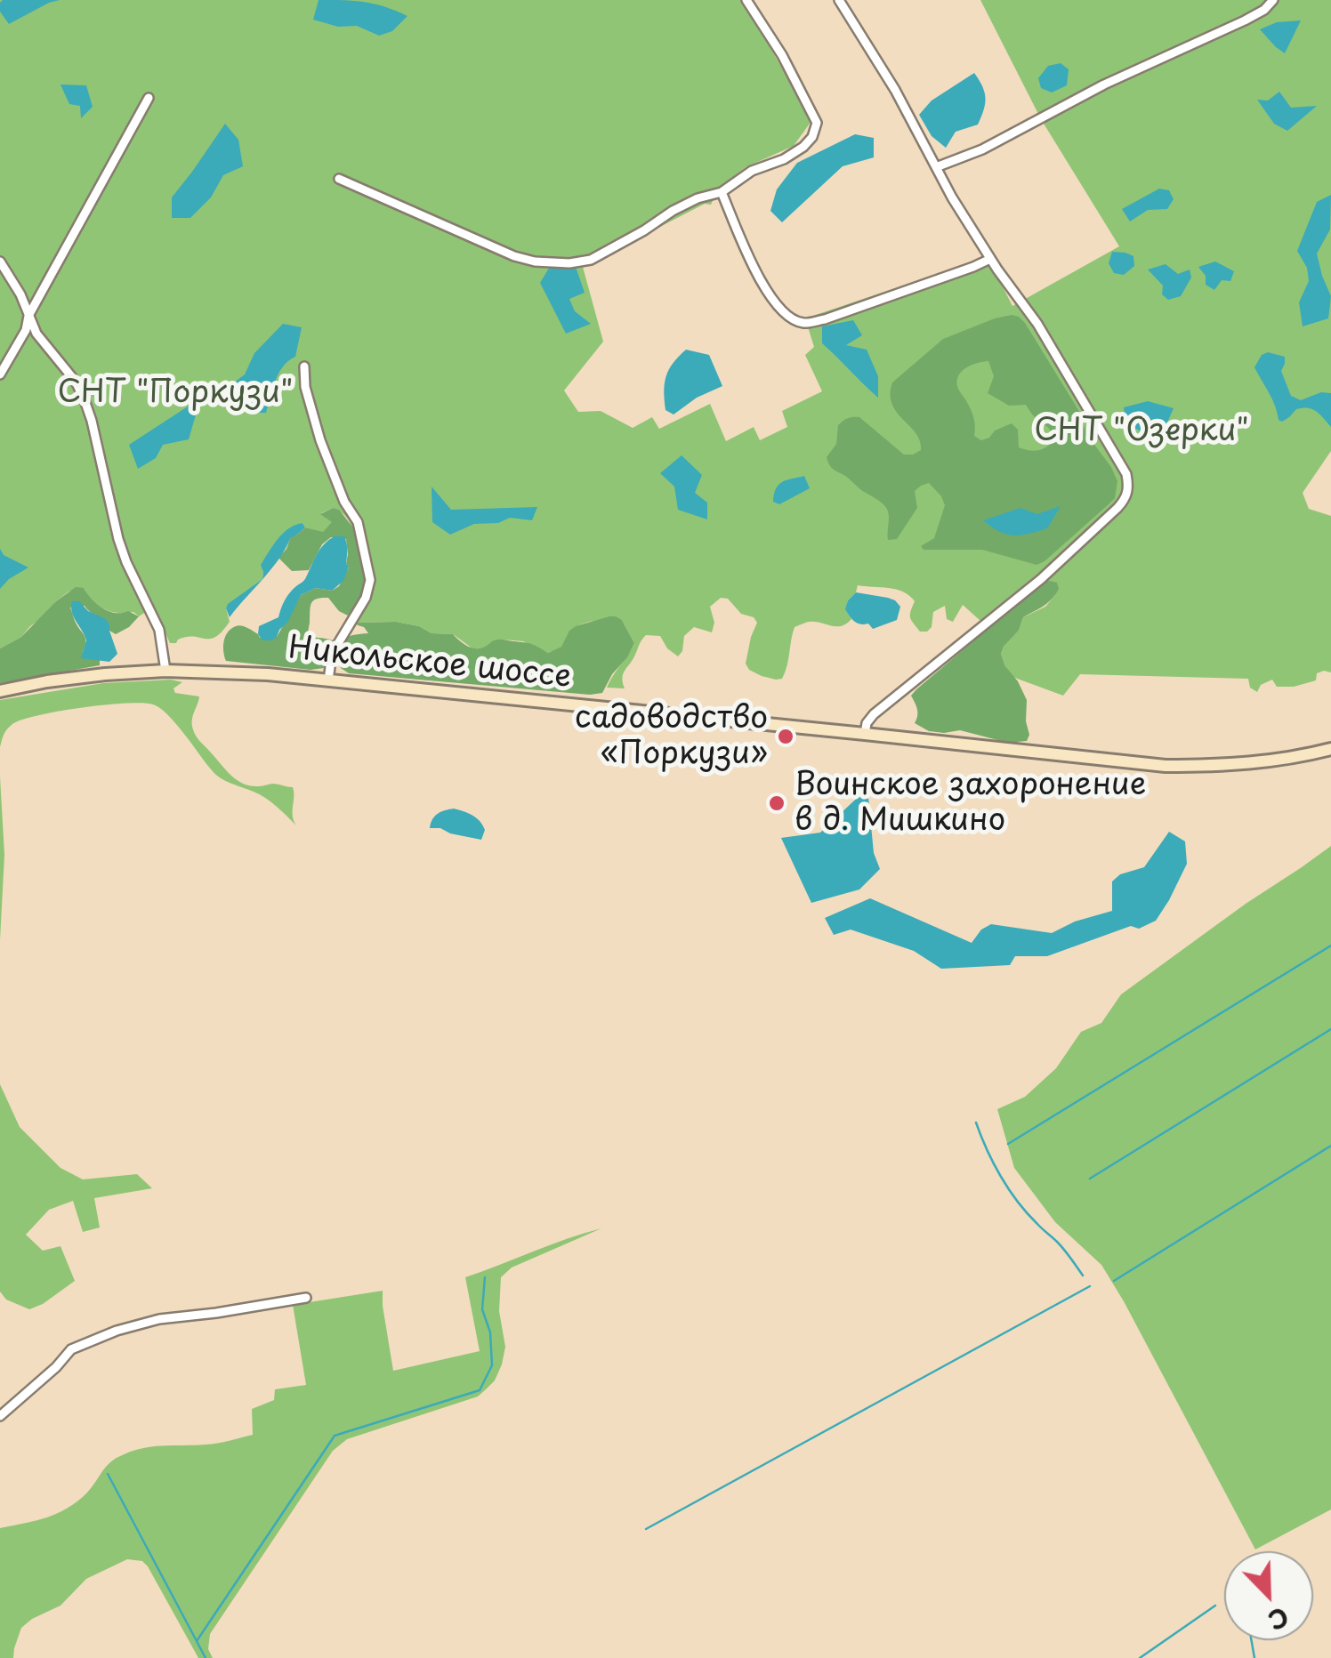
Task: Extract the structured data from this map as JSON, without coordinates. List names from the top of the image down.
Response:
{
  "streets": {
    "main road": ["Никольское шоссе"]
  },
  "parks": ["СНТ \"Поркузи\"", "СНТ \"Озерки\""],
  "places": ["садоводство «Поркузи»", "Воинское захоронение в д. Мишкино"],
  "north": "bottom right"
}
